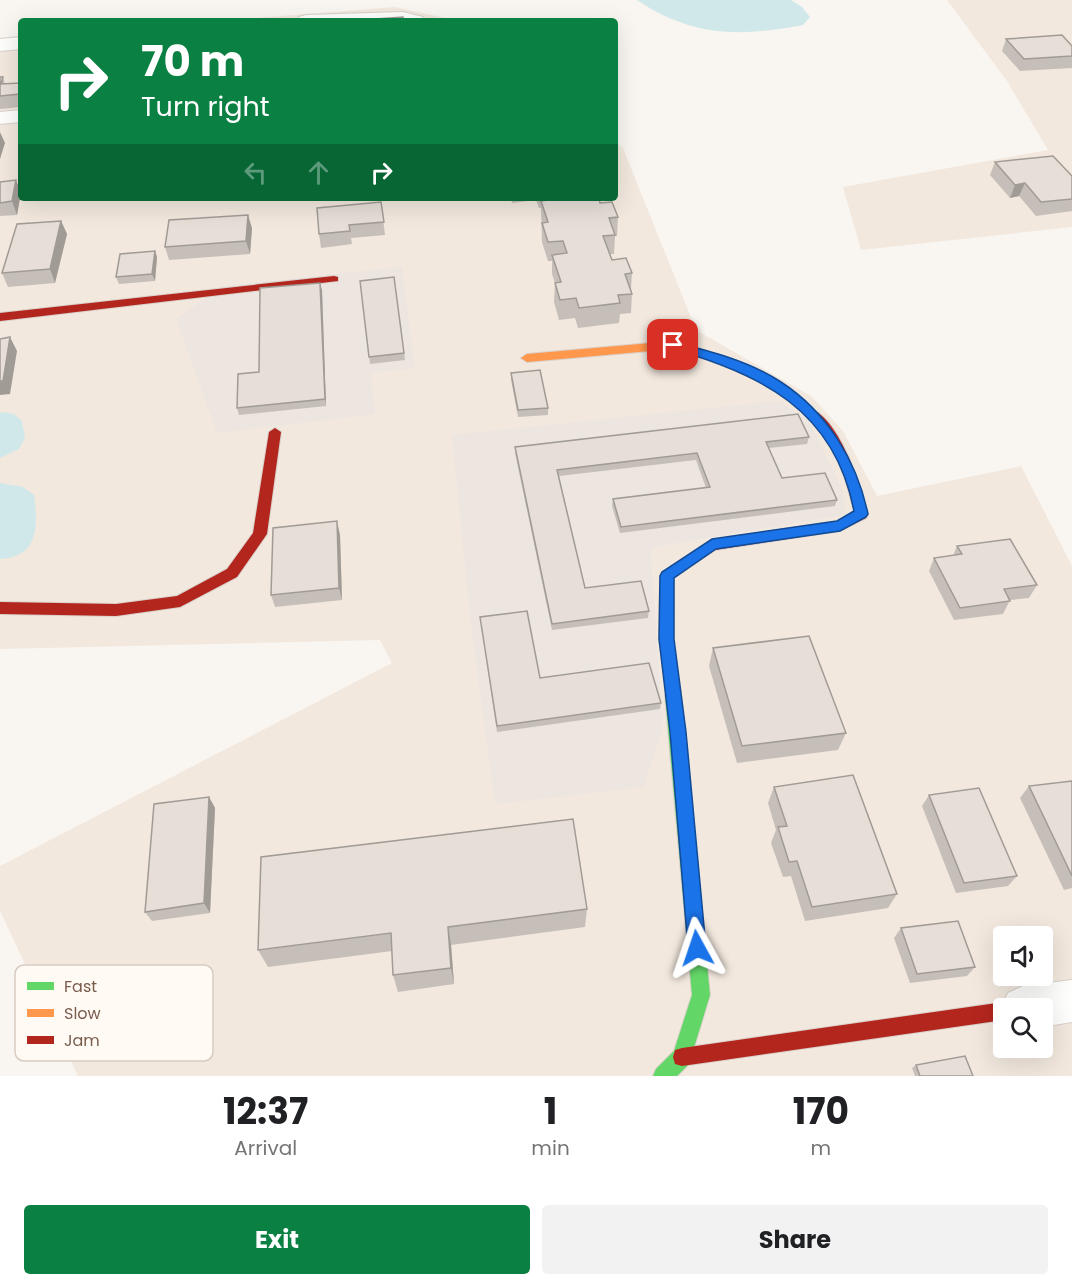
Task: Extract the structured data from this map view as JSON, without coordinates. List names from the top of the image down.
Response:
{
  "legend": ["Fast", "Slow", "Jam"],
  "page": {
    "turn": ["70 m", "Turn right"],
    "eta": [
      "12:37",
      "Arrival",
      "1",
      "min",
      "170",
      "m"
    ],
    "buttons": ["Exit", "Share"]
  }
}
